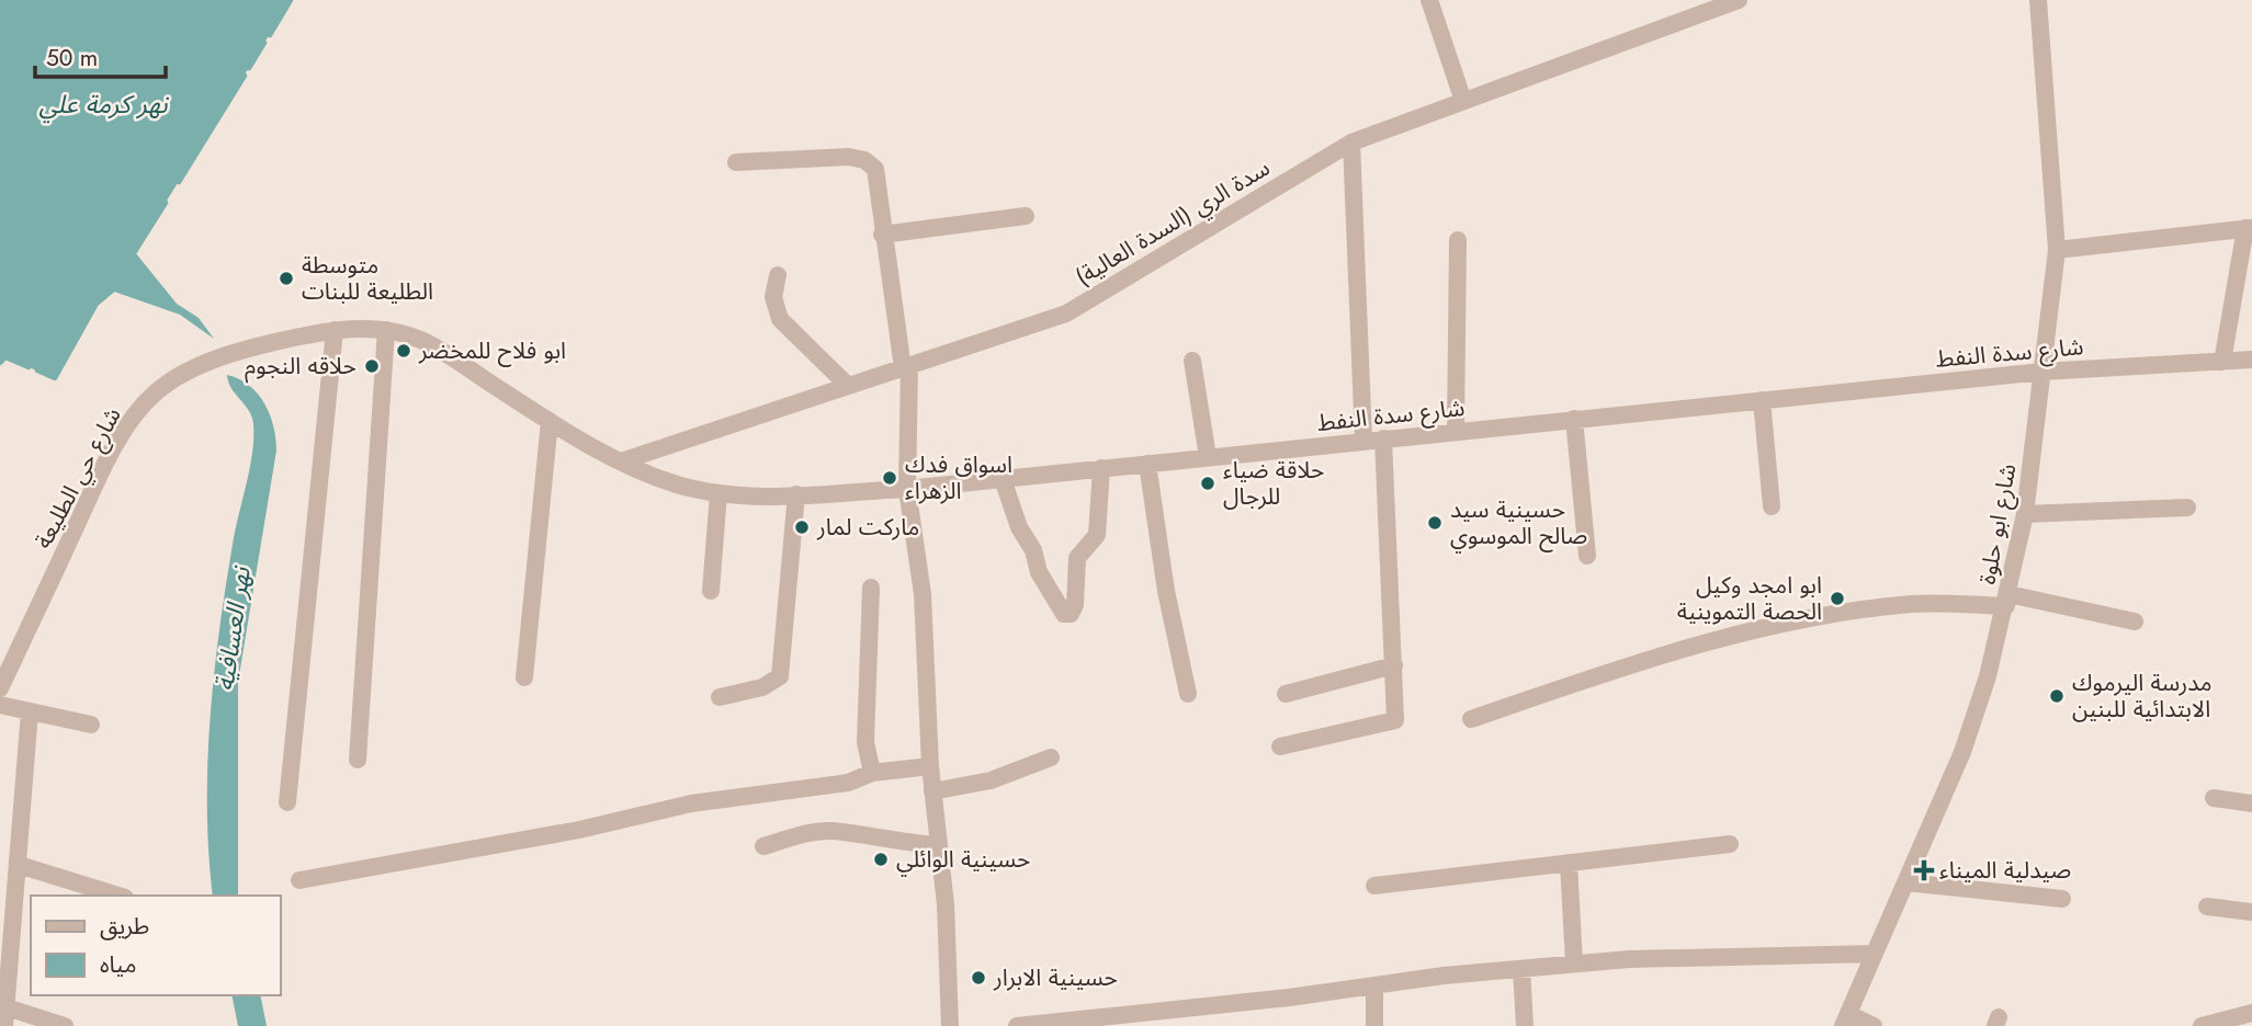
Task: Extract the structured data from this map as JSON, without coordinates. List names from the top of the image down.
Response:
{
  "streets": {
    "street": [
      "سدة الري (السدة العالية)",
      "شارع سدة النفط",
      "شارع حي الطليعة",
      "شارع ابو حلوة"
    ]
  },
  "crossings": [
    ["سدة الري (السدة العالية)", "شارع سدة النفط"],
    ["شارع سدة النفط", "شارع حي الطليعة"],
    ["شارع سدة النفط", "شارع ابو حلوة"]
  ],
  "water": ["نهر كرمة علي", "نهر العسافية"],
  "places": {
    "other": [
      "متوسطة الطليعة للبنات",
      "ابو فلاح للمخضر",
      "حلاقه النجوم",
      "اسواق فدك الزهراء",
      "حلاقة ضياء للرجال",
      "حسينية سيد صالح الموسوي",
      "ماركت لمار",
      "ابو امجد وكيل الحصة التموينية",
      "مدرسة اليرموك الابتدائية للبنين",
      "حسينية الوائلي",
      "حسينية الابرار"
    ],
    "health": ["صيدلية الميناء"]
  },
  "legend": ["طريق", "مياه"],
  "scale_bar": "50 m"
}
